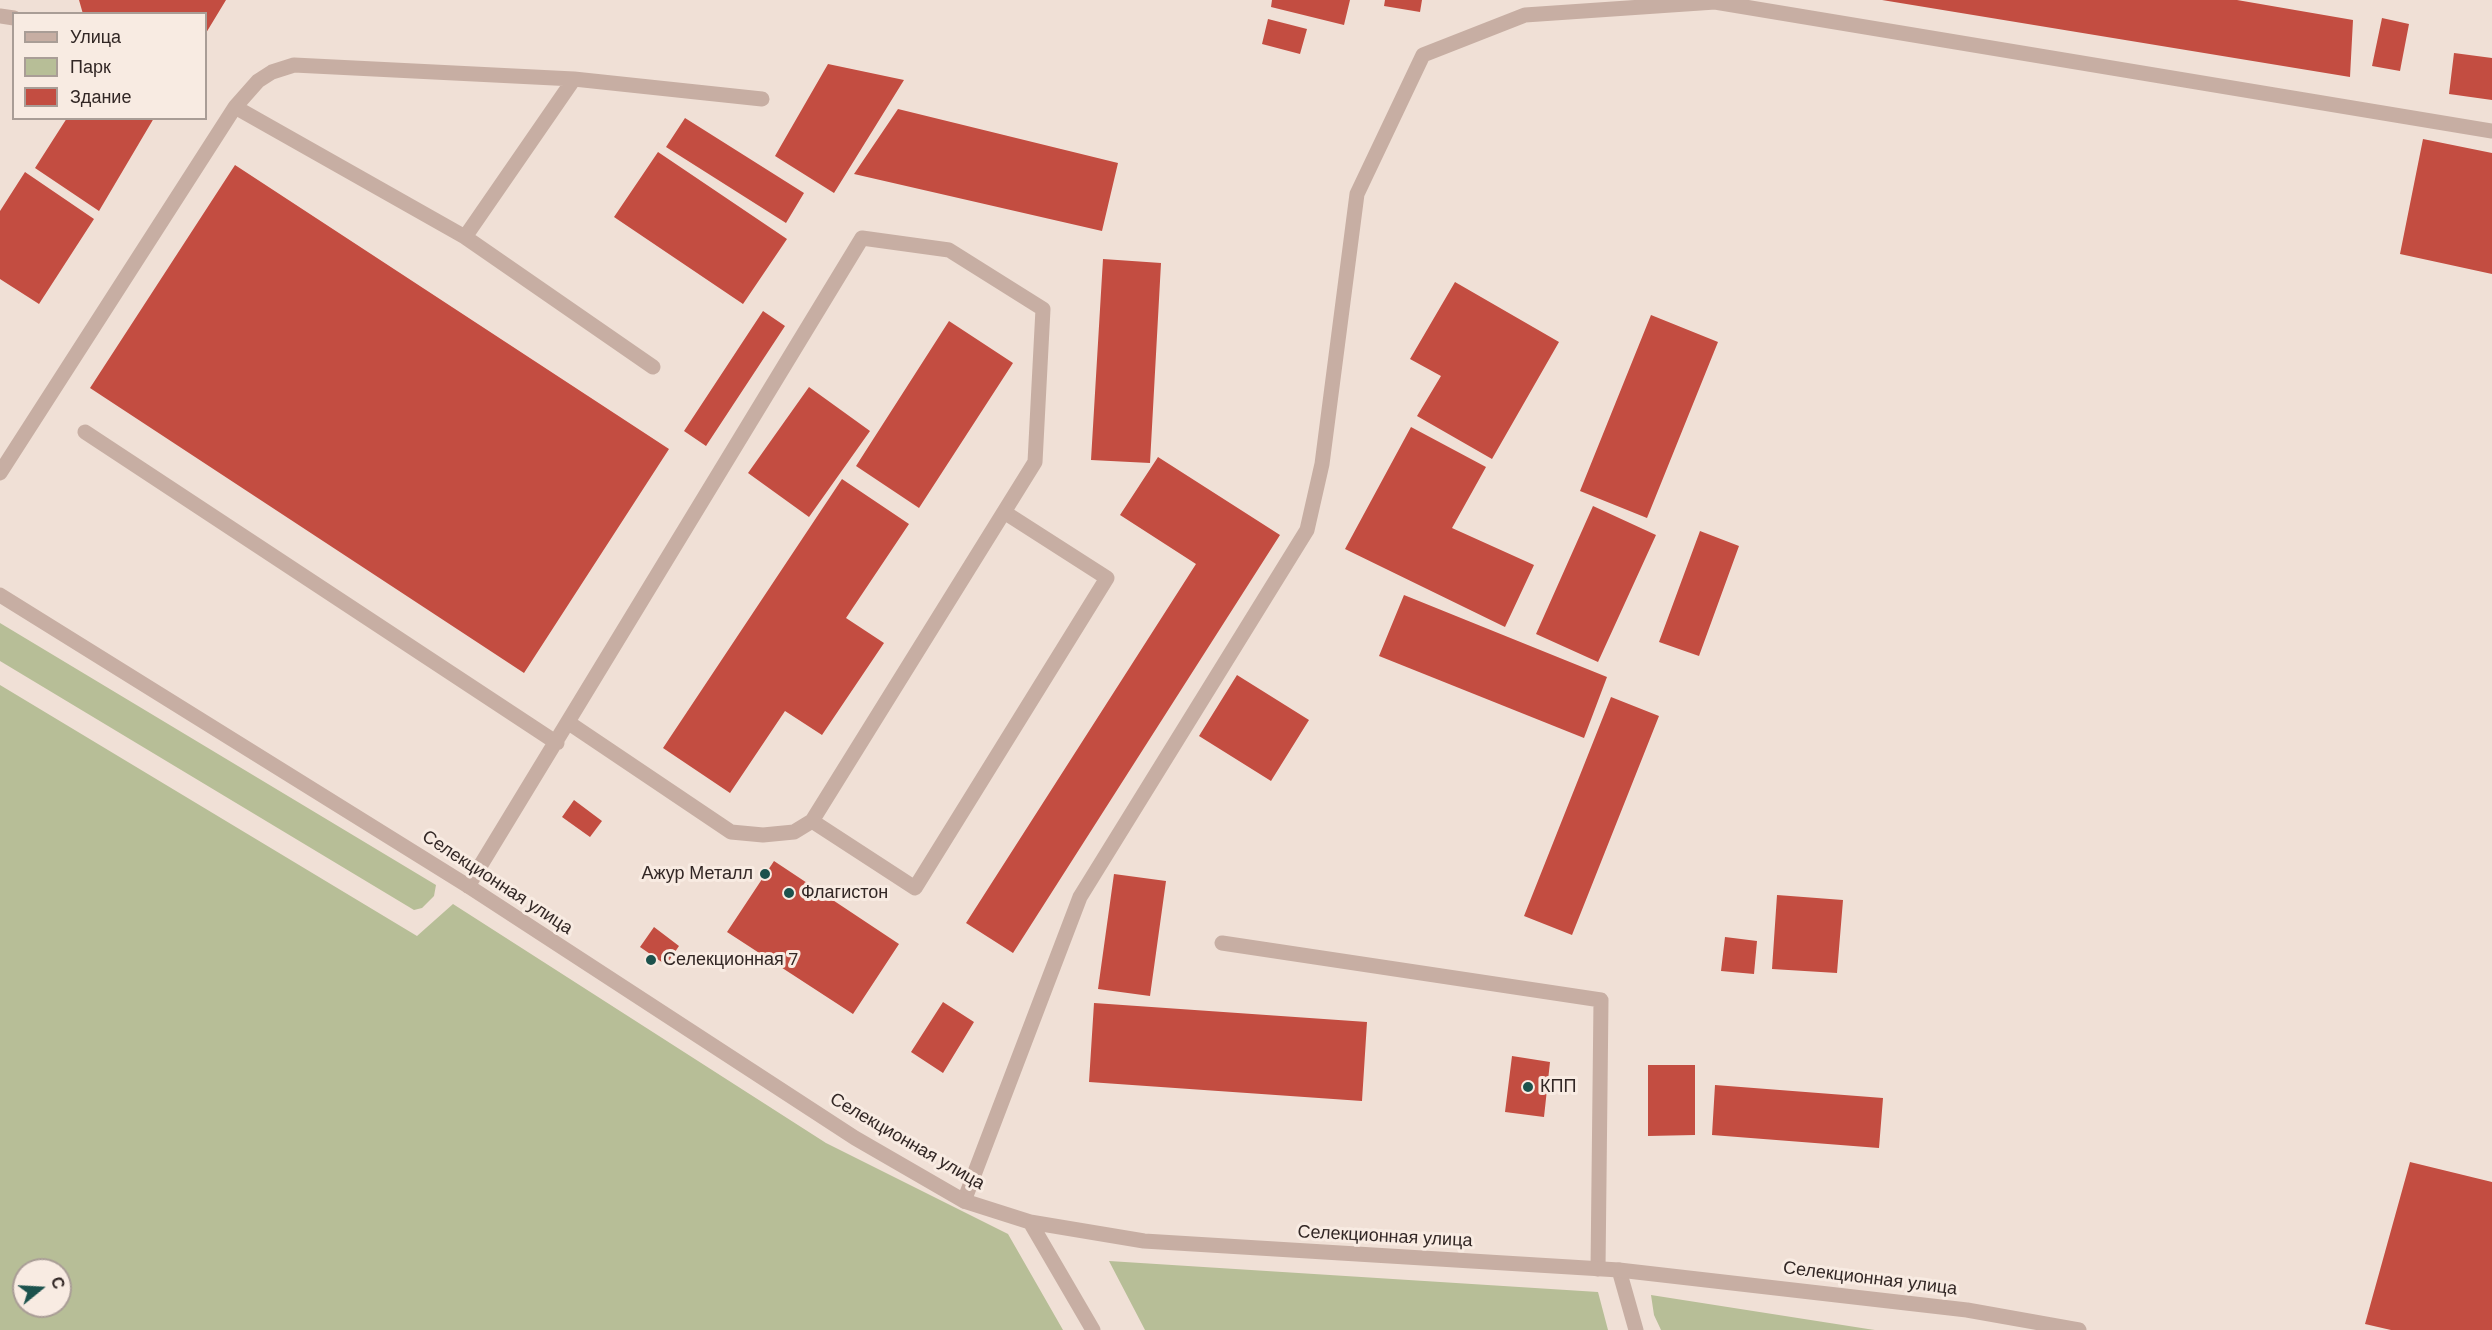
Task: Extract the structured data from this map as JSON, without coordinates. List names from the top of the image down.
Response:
{
  "streets": {
    "street": ["Селекционная улица"]
  },
  "places": [
    "Ажур Металл",
    "Флагистон",
    "Селекционная 7",
    "КПП"
  ],
  "legend": ["Улица", "Парк", "Здание"],
  "north": "right"
}
